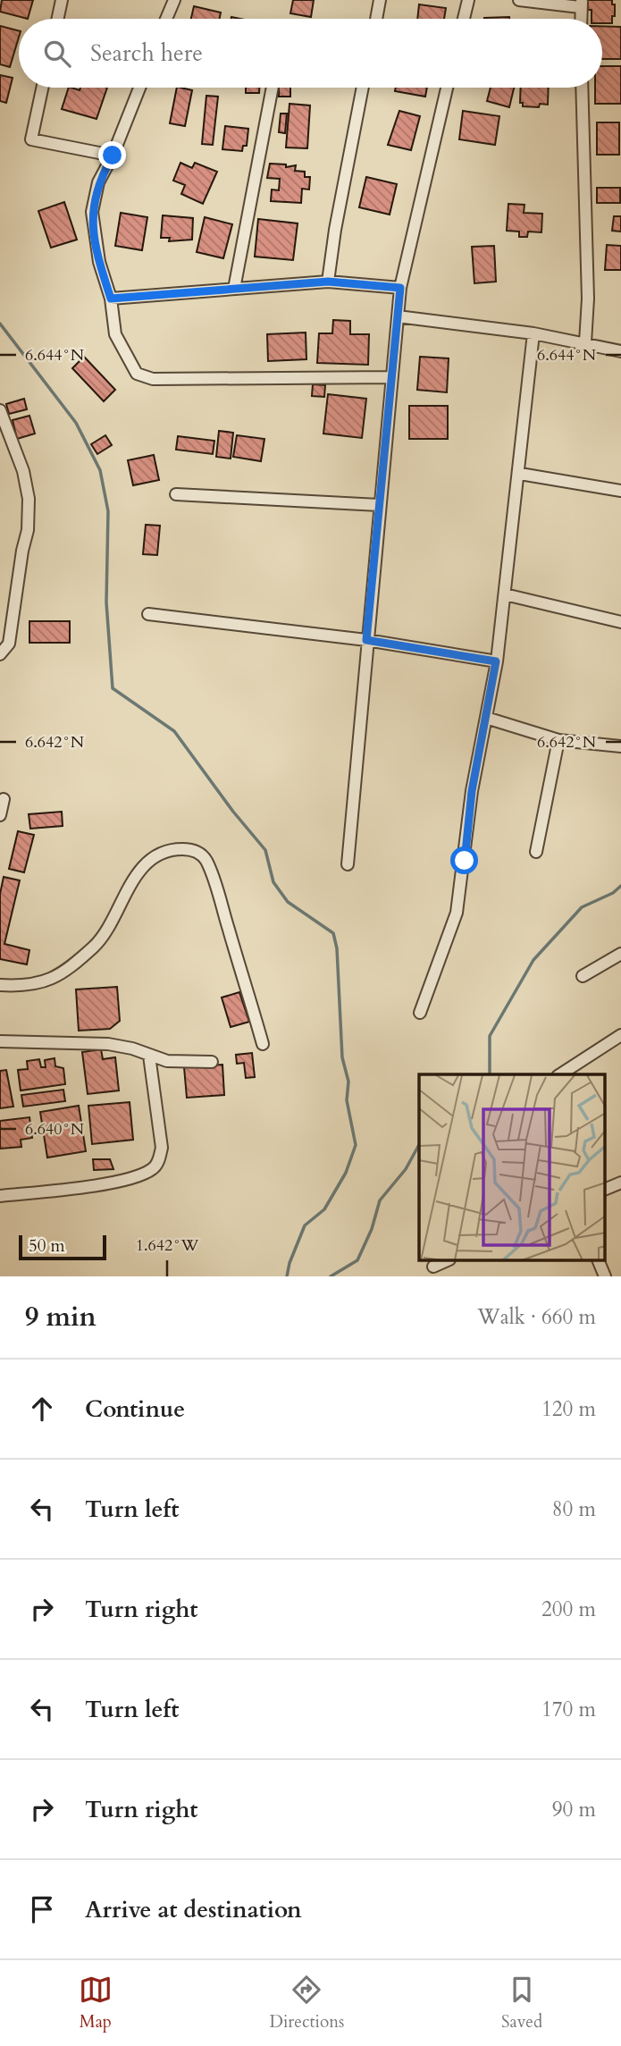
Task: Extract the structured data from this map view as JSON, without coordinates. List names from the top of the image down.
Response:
{
  "scale_bar": "50 m",
  "page": {
    "search": "Search here",
    "scale": "50 m",
    "heading": ["9 min", "Walk · 660 m"],
    "list": [
      ["Continue", "120 m"],
      ["Turn left", "80 m"],
      ["Turn right", "200 m"],
      ["Turn left", "170 m"],
      ["Turn right", "90 m"],
      "Arrive at destination"
    ],
    "nav": ["Map", "Directions", "Saved"]
  },
  "coordinates": [
    "6.644°N",
    "6.642°N",
    "6.640°N",
    "1.642°W"
  ]
}
